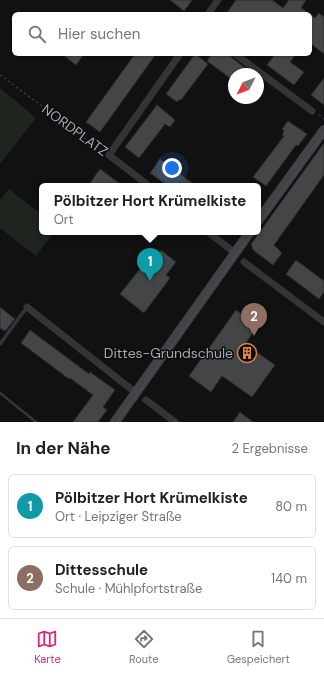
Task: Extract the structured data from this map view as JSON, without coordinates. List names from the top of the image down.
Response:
{
  "streets": {
    "street": ["NORDPLATZ"]
  },
  "places": {
    "building": ["Dittes-Grundschule"]
  },
  "north": "bottom left",
  "page": {
    "search": "Hier suchen",
    "popup": ["Pölbitzer Hort Krümelkiste", "Ort"],
    "pins": ["1", "2"],
    "heading": ["In der Nähe", "2 Ergebnisse"],
    "list": [
      {
        "mark": "1",
        "name": "Pölbitzer Hort Krümelkiste",
        "note": "Ort · Leipziger Straße",
        "value": "80 m"
      },
      {
        "mark": "2",
        "name": "Dittesschule",
        "note": "Schule · Mühlpfortstraße",
        "value": "140 m"
      }
    ],
    "nav": ["Karte", "Route", "Gespeichert"]
  }
}
